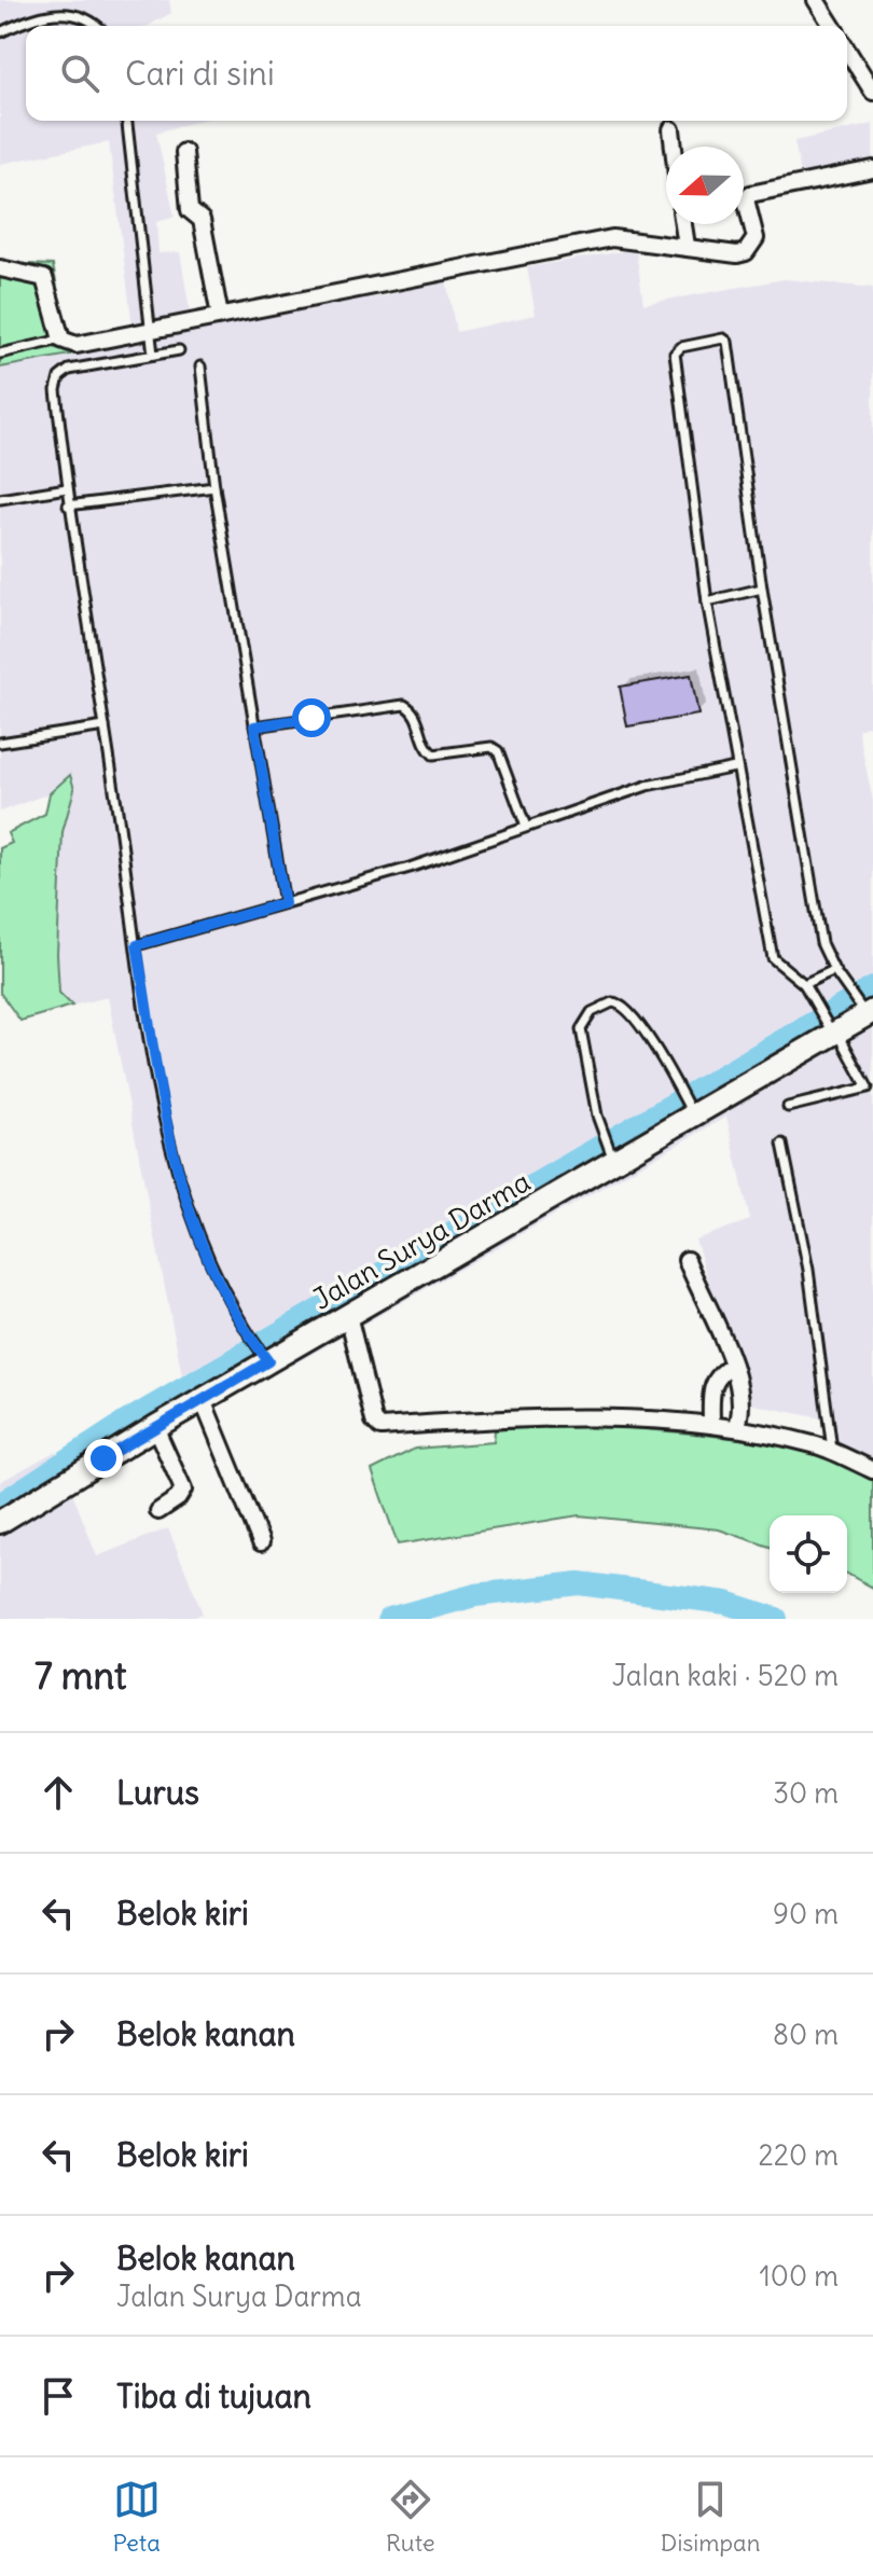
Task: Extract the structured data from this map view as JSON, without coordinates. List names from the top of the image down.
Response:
{
  "streets": {
    "main road": ["Jalan Surya Darma"]
  },
  "north": "left",
  "page": {
    "search": "Cari di sini",
    "heading": ["7 mnt", "Jalan kaki · 520 m"],
    "list": [
      ["Lurus", "30 m"],
      ["Belok kiri", "90 m"],
      ["Belok kanan", "80 m"],
      ["Belok kiri", "220 m"],
      ["Belok kanan", "Jalan Surya Darma", "100 m"],
      "Tiba di tujuan"
    ],
    "nav": ["Peta", "Rute", "Disimpan"]
  }
}
